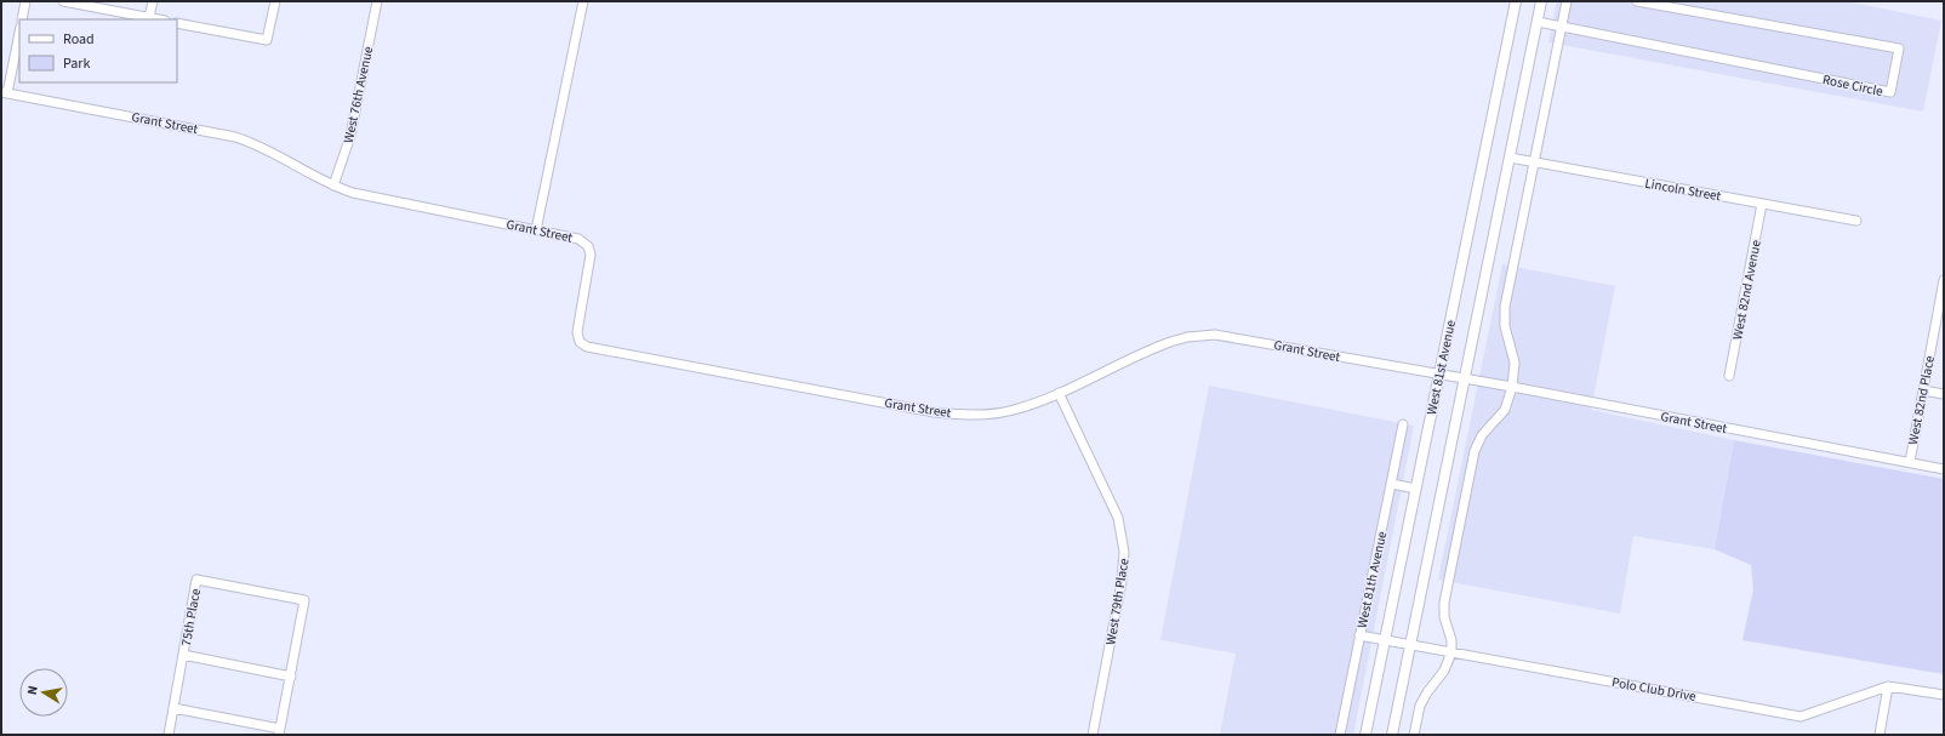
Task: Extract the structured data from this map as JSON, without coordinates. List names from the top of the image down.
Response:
{
  "streets": {
    "main road": ["West 81st Avenue"],
    "street": [
      "Rose Circle",
      "West 76th Avenue",
      "Grant Street",
      "Lincoln Street",
      "West 82nd Avenue",
      "West 82nd Place",
      "West 81th Avenue",
      "West 79th Place",
      "75th Place",
      "Polo Club Drive"
    ]
  },
  "crossings": [
    ["Rose Circle", "West 81st Avenue"],
    ["West 76th Avenue", "Grant Street"],
    ["Grant Street", "West 81st Avenue"],
    ["Grant Street", "West 82nd Place"],
    ["Grant Street", "West 79th Place"],
    ["Lincoln Street", "West 82nd Avenue"],
    ["Lincoln Street", "West 81st Avenue"],
    ["West 81st Avenue", "Polo Club Drive"],
    ["West 81th Avenue", "Polo Club Drive"]
  ],
  "legend": ["Road", "Park"],
  "north": "left"
}
